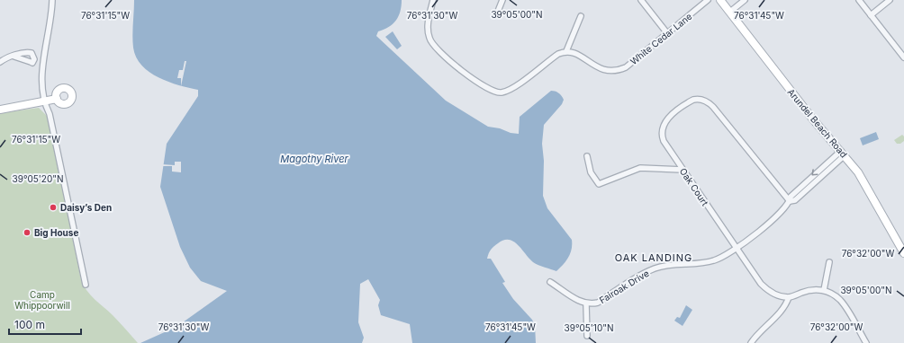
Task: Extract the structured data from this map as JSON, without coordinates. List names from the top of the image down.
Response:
{
  "streets": {
    "street": [
      "White Cedar Lane",
      "Arundel Beach Road",
      "Oak Court",
      "Fairoak Drive"
    ]
  },
  "crossings": [
    ["Arundel Beach Road", "Fairoak Drive"],
    ["Oak Court", "Fairoak Drive"]
  ],
  "districts": ["OAK LANDING"],
  "water": ["Magothy River"],
  "parks": ["Camp Whippoorwill"],
  "places": ["Daisy’s Den", "Big House"],
  "scale_bar": "100 m",
  "coordinates": [
    "39°05'00\"N",
    "76°31'15\"W",
    "76°31'30\"W",
    "76°31'45\"W",
    "39°05'20\"N",
    "76°32'00\"W",
    "39°05'10\"N"
  ]
}
